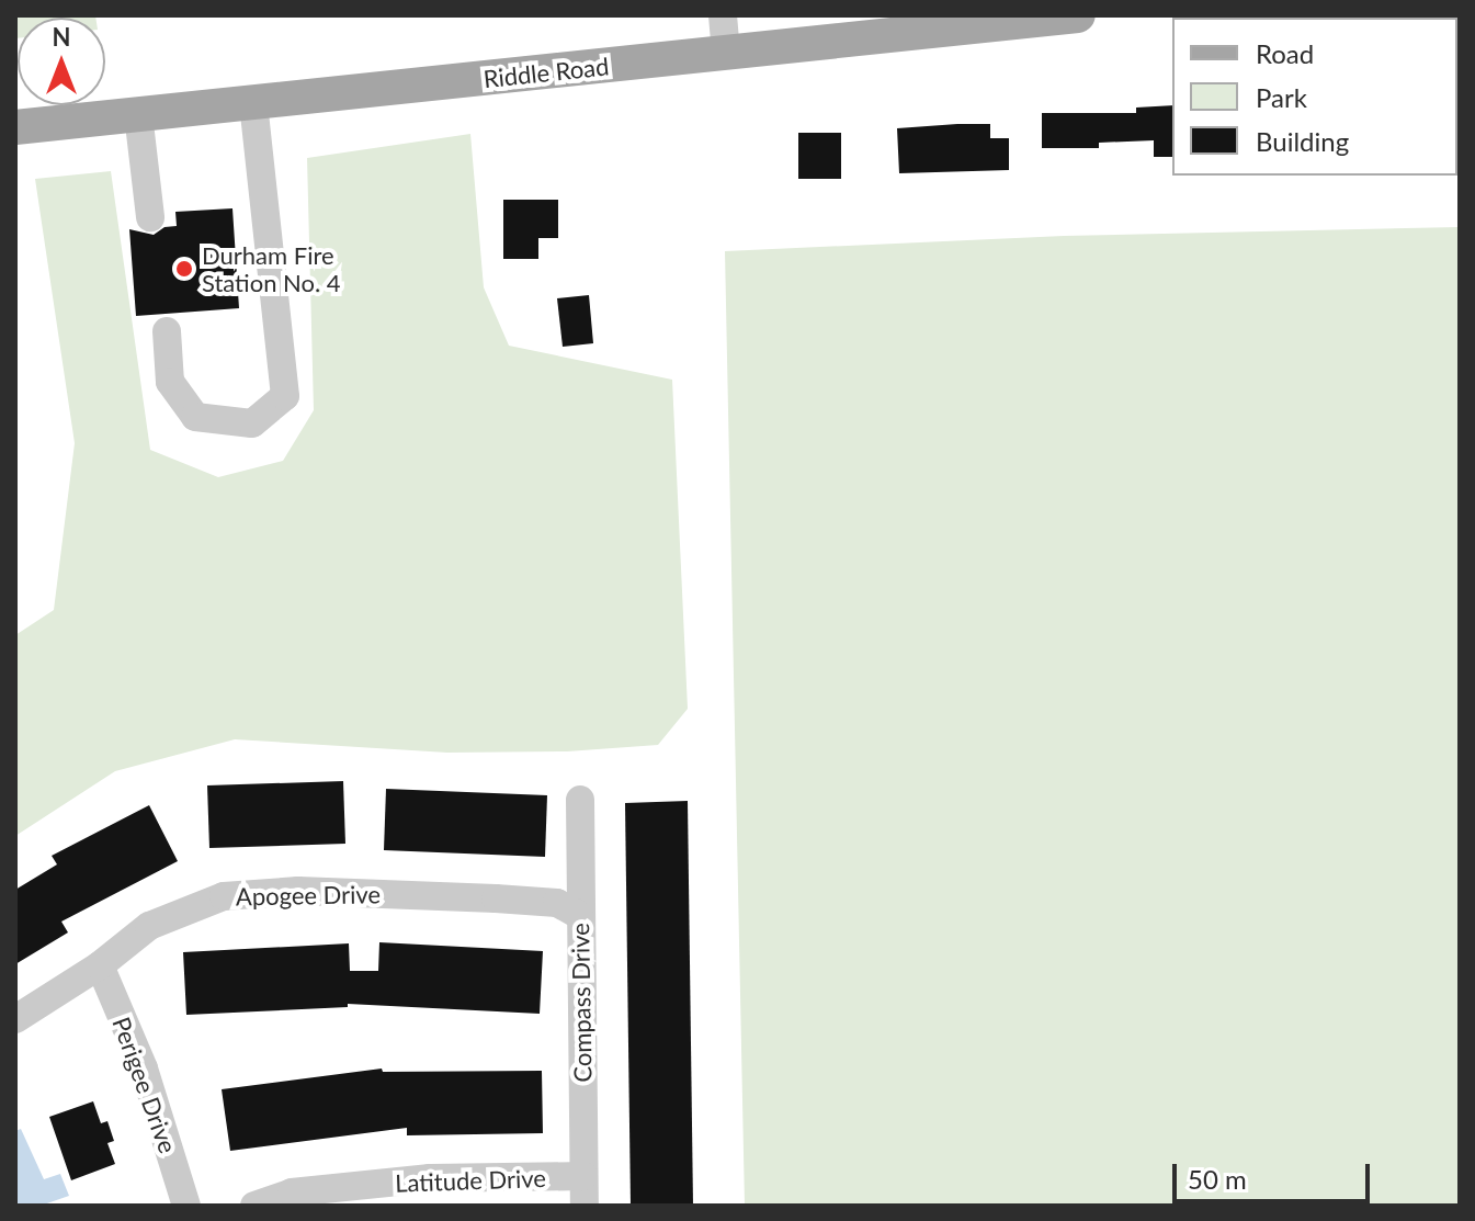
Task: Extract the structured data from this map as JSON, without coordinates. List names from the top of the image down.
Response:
{
  "streets": {
    "main road": ["Riddle Road"],
    "street": [
      "Apogee Drive",
      "Compass Drive",
      "Perigee Drive",
      "Latitude Drive"
    ]
  },
  "crossings": [
    ["Apogee Drive", "Compass Drive"],
    ["Apogee Drive", "Perigee Drive"],
    ["Compass Drive", "Latitude Drive"]
  ],
  "places": ["Durham Fire Station No. 4"],
  "legend": ["Road", "Park", "Building"],
  "scale_bar": "50 m",
  "north": "top"
}
